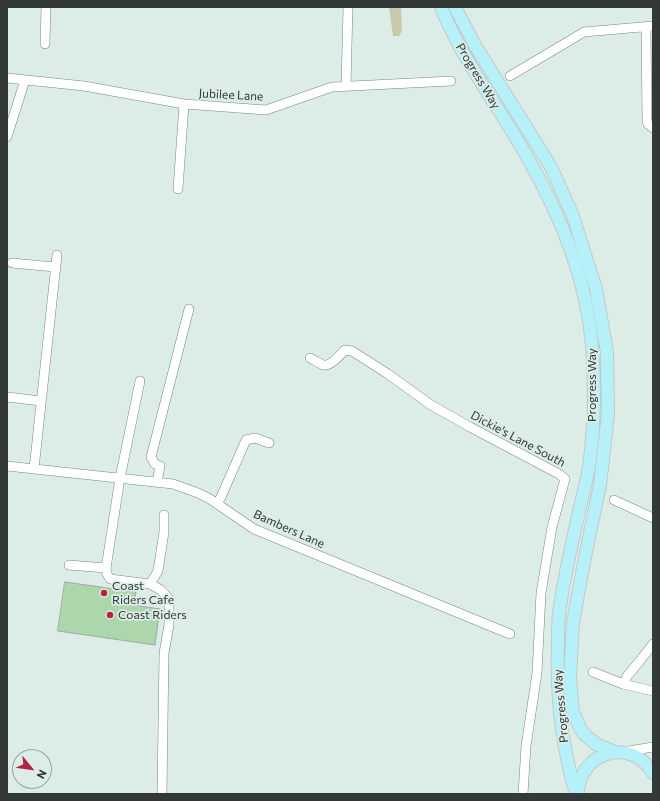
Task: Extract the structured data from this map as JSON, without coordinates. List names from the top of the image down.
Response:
{
  "streets": {
    "main road": ["Progress Way"],
    "street": ["Jubilee Lane", "Dickie's Lane South", "Bambers Lane"]
  },
  "places": ["Coast Riders Cafe", "Coast Riders"],
  "north": "bottom right"
}
